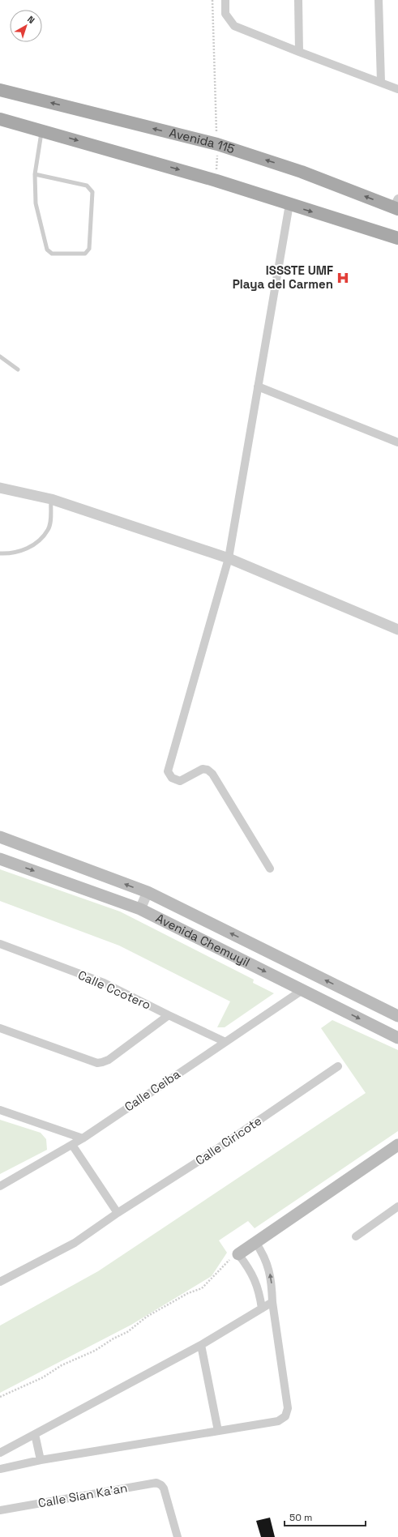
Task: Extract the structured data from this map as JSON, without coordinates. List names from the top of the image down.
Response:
{
  "streets": {
    "main road": ["Avenida 115", "Avenida Chemuyil"],
    "street": [
      "Calle Ccotero",
      "Calle Ceiba",
      "Calle Ciricote",
      "Calle Sian Ka'an"
    ]
  },
  "crossings": [
    ["Avenida Chemuyil", "Calle Ceiba"],
    ["Calle Ccotero", "Calle Ceiba"]
  ],
  "places": {
    "hospital": ["ISSSTE UMF Playa del Carmen"]
  },
  "scale_bar": "50 m",
  "north": "top right"
}
